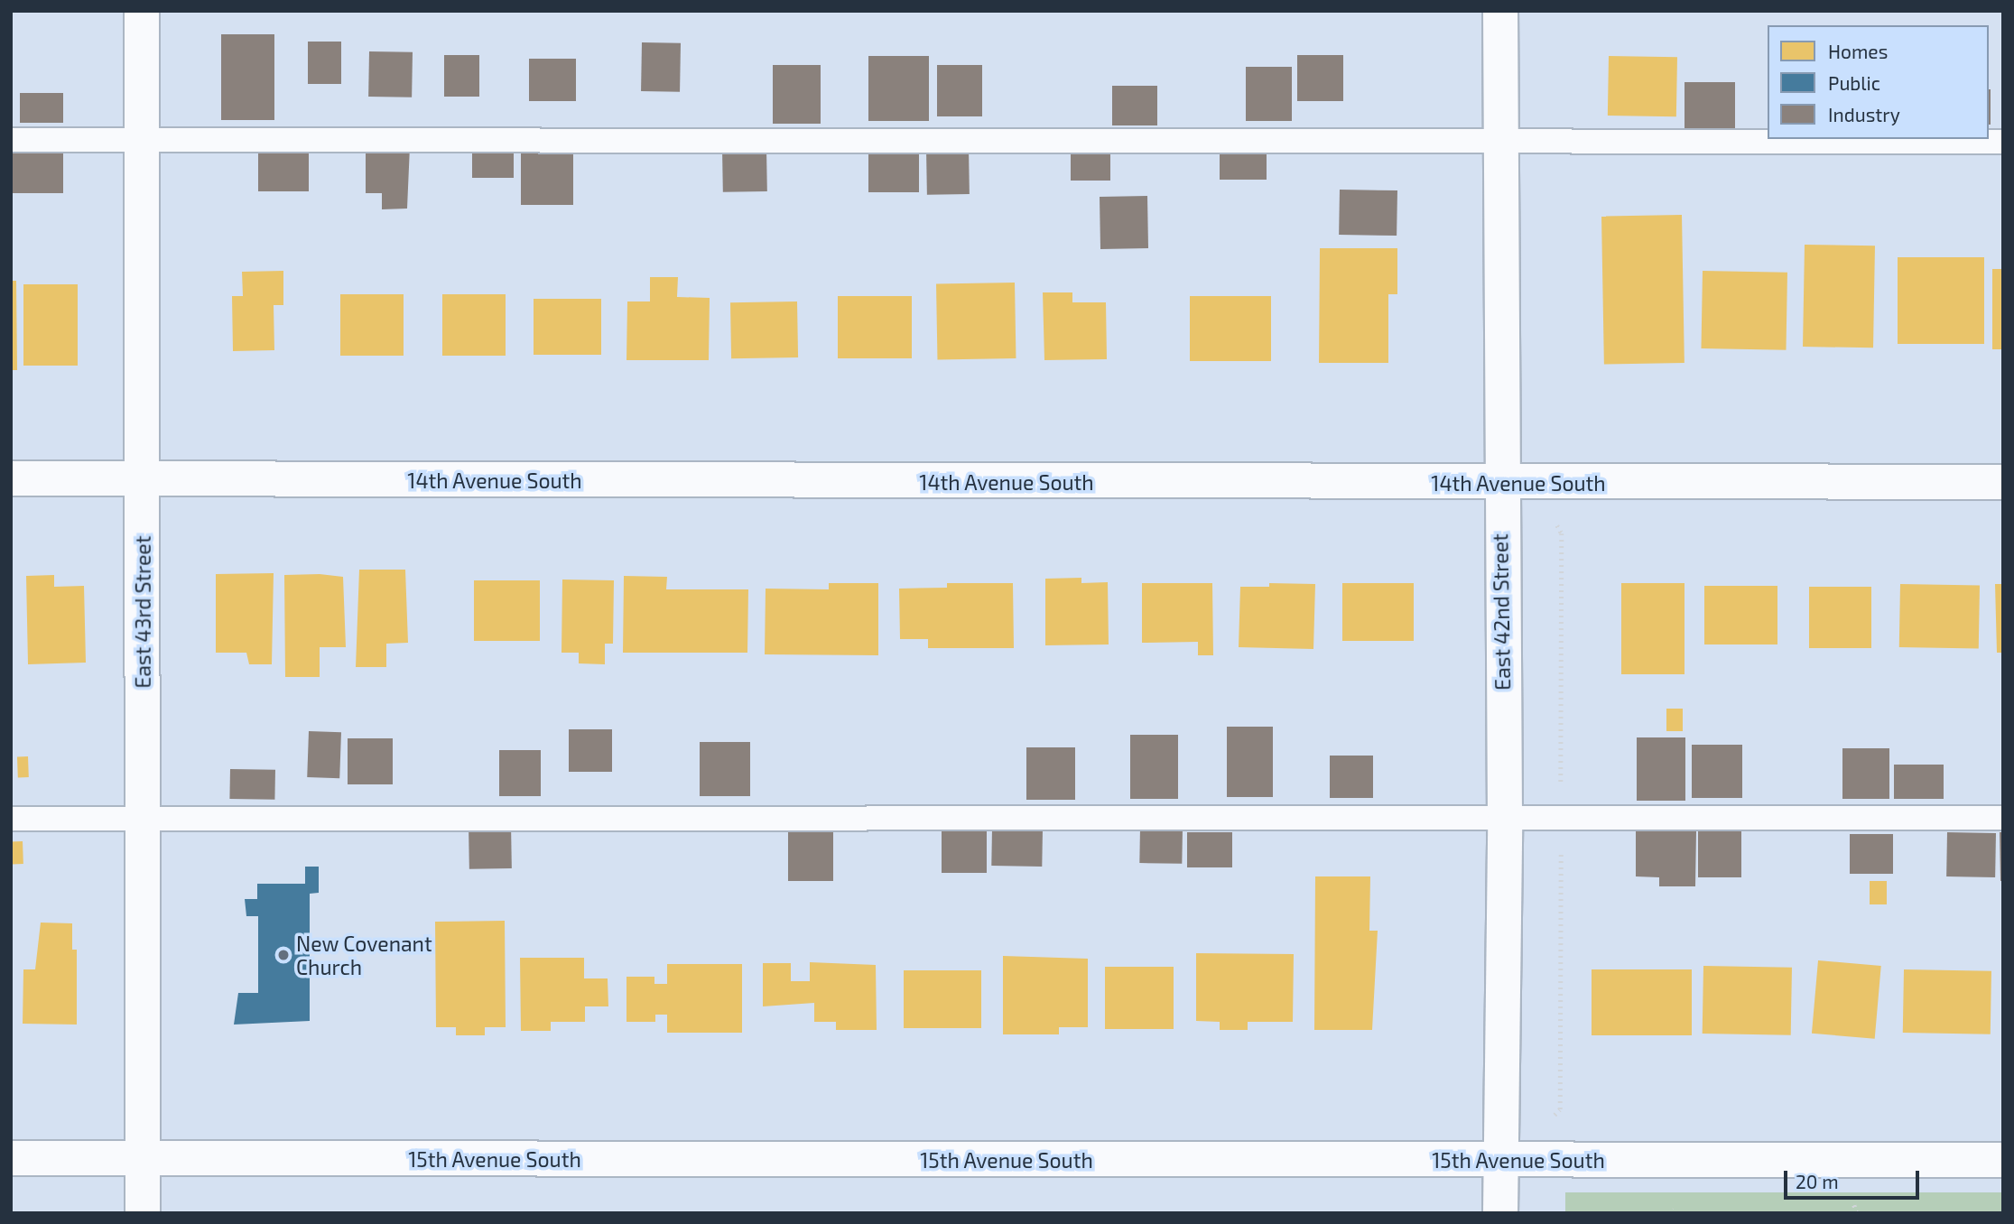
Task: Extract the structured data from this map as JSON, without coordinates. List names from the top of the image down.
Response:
{
  "streets": {
    "street": [
      "14th Avenue South",
      "East 43rd Street",
      "East 42nd Street",
      "15th Avenue South"
    ]
  },
  "crossings": [
    ["14th Avenue South", "East 43rd Street"],
    ["14th Avenue South", "East 42nd Street"],
    ["East 43rd Street", "15th Avenue South"],
    ["East 42nd Street", "15th Avenue South"]
  ],
  "places": ["New Covenant Church"],
  "legend": ["Homes", "Public", "Industry"],
  "scale_bar": "20 m"
}
